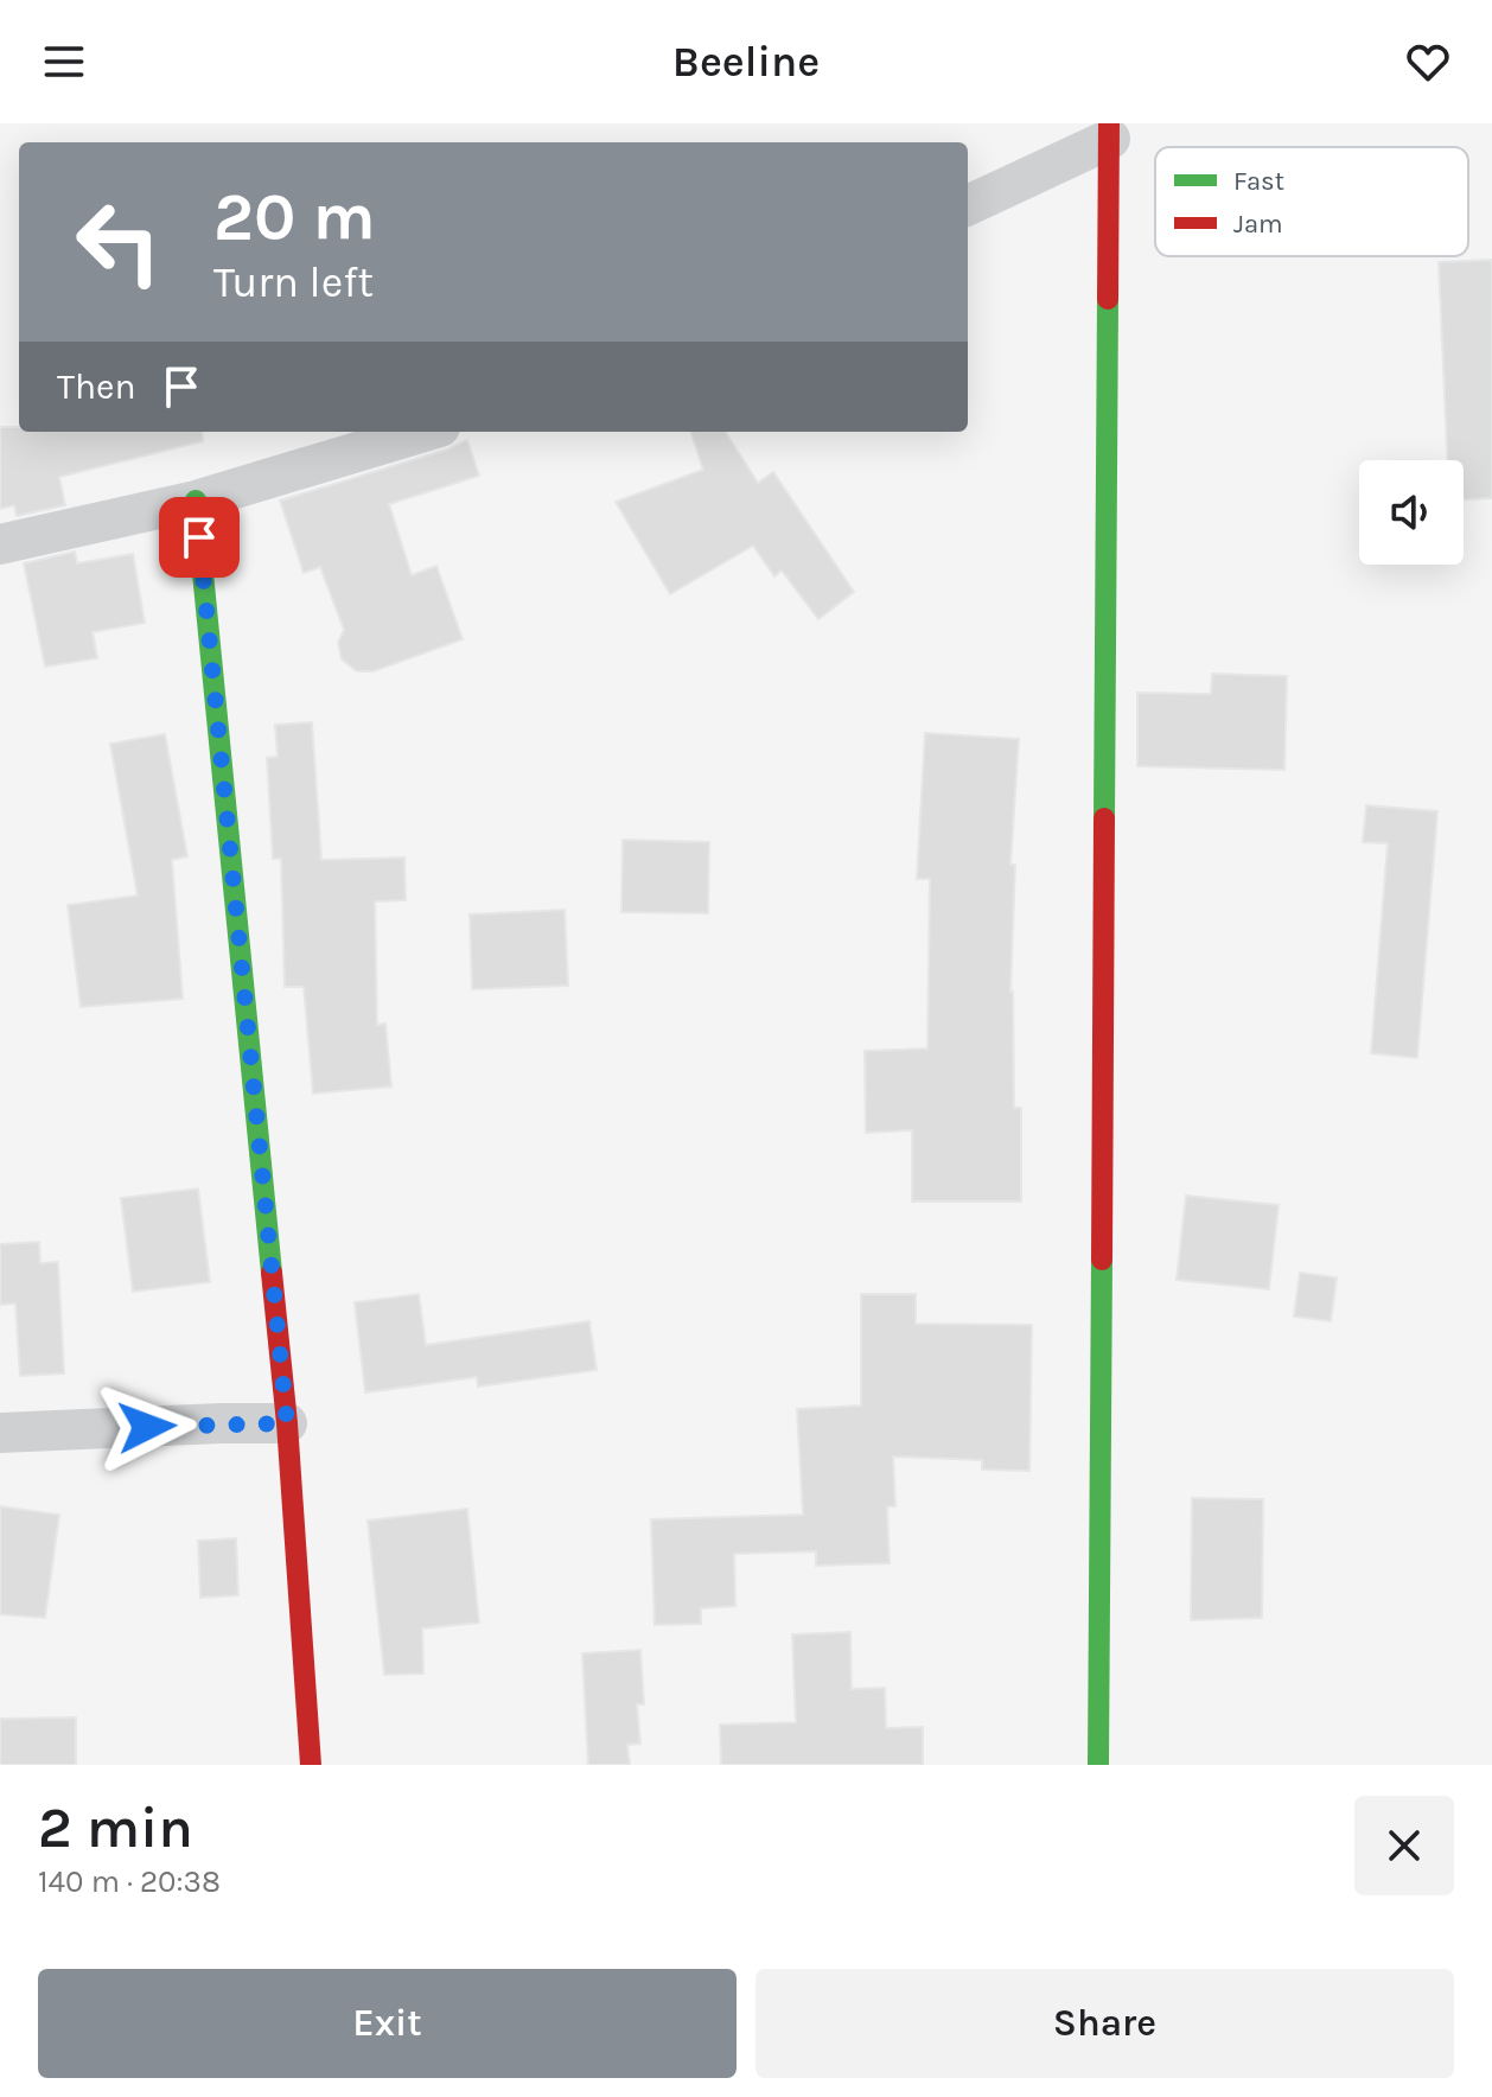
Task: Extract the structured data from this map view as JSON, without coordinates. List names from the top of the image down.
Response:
{
  "legend": ["Fast", "Jam"],
  "page": {
    "header": "Beeline",
    "turn": ["20 m", "Turn left"],
    "then": "Then",
    "heading": ["2 min", "140 m · 20:38"],
    "buttons": ["Exit", "Share"]
  }
}
